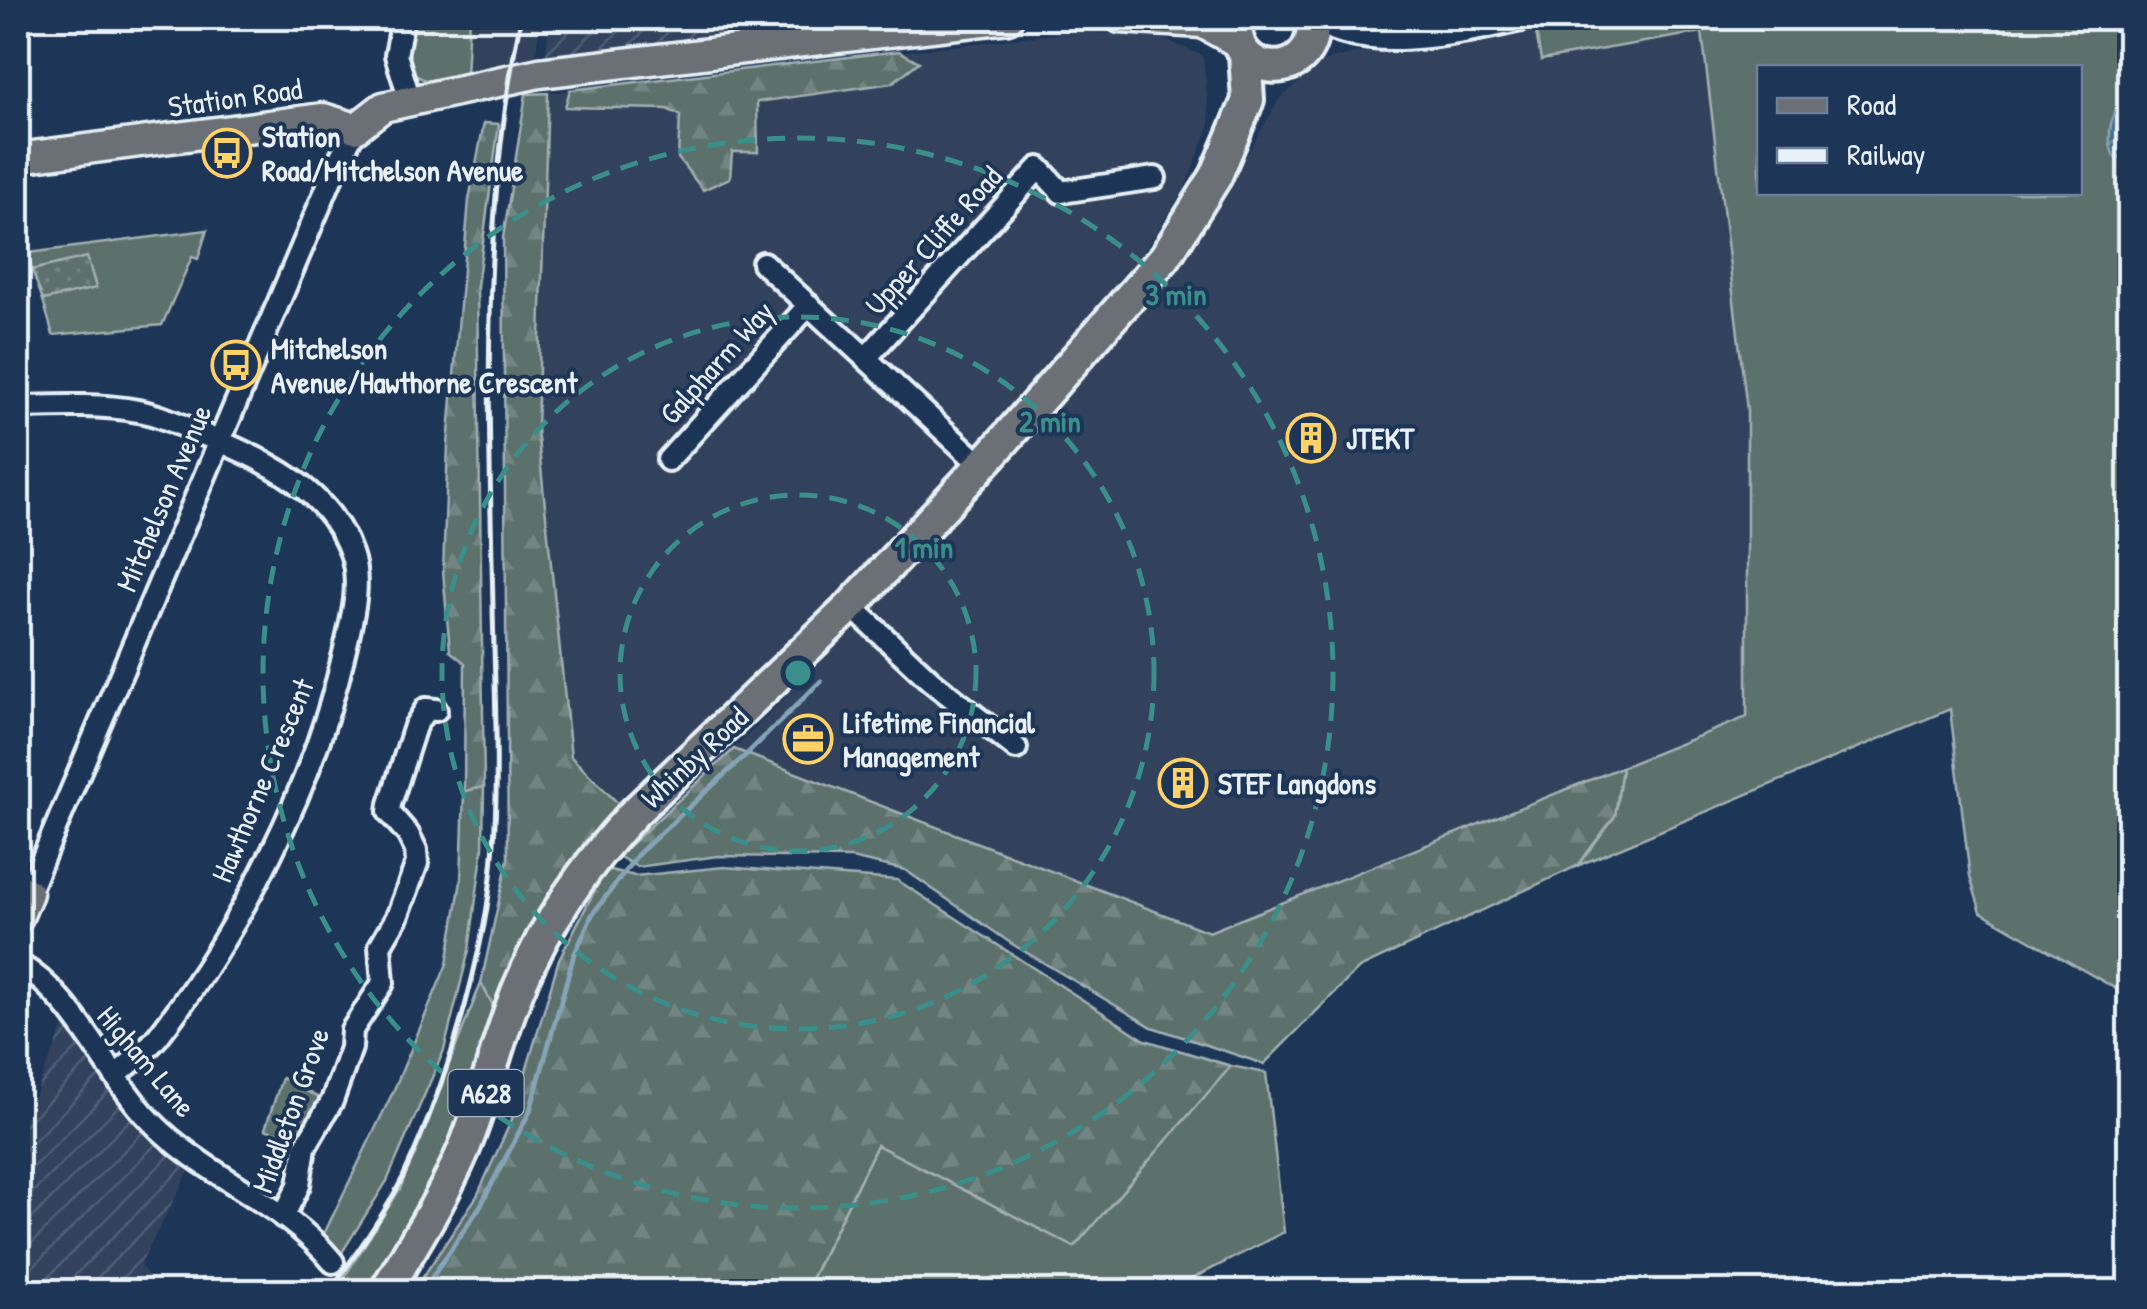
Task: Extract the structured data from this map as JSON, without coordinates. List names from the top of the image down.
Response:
{
  "streets": {
    "highway": ["Whinby Road", "A628"],
    "main road": ["Station Road"],
    "street": [
      "Upper Cliffe Road",
      "Galpharm Way",
      "Mitchelson Avenue",
      "Hawthorne Crescent",
      "Higham Lane",
      "Middleton Grove"
    ]
  },
  "crossings": [
    ["Station Road", "Mitchelson Avenue"],
    ["Upper Cliffe Road", "Galpharm Way"],
    ["Upper Cliffe Road", "Whinby Road"],
    ["Mitchelson Avenue", "Hawthorne Crescent"],
    ["Whinby Road", "A628"],
    ["Hawthorne Crescent", "Higham Lane"],
    ["Higham Lane", "Middleton Grove"]
  ],
  "places": {
    "bus stop": ["Station Road/Mitchelson Avenue", "Mitchelson Avenue/Hawthorne Crescent"],
    "building": ["JTEKT", "STEF Langdons"],
    "office": ["Lifetime Financial Management"]
  },
  "legend": ["Road", "Railway"],
  "rings": ["3 min", "2 min", "1 min"]
}
